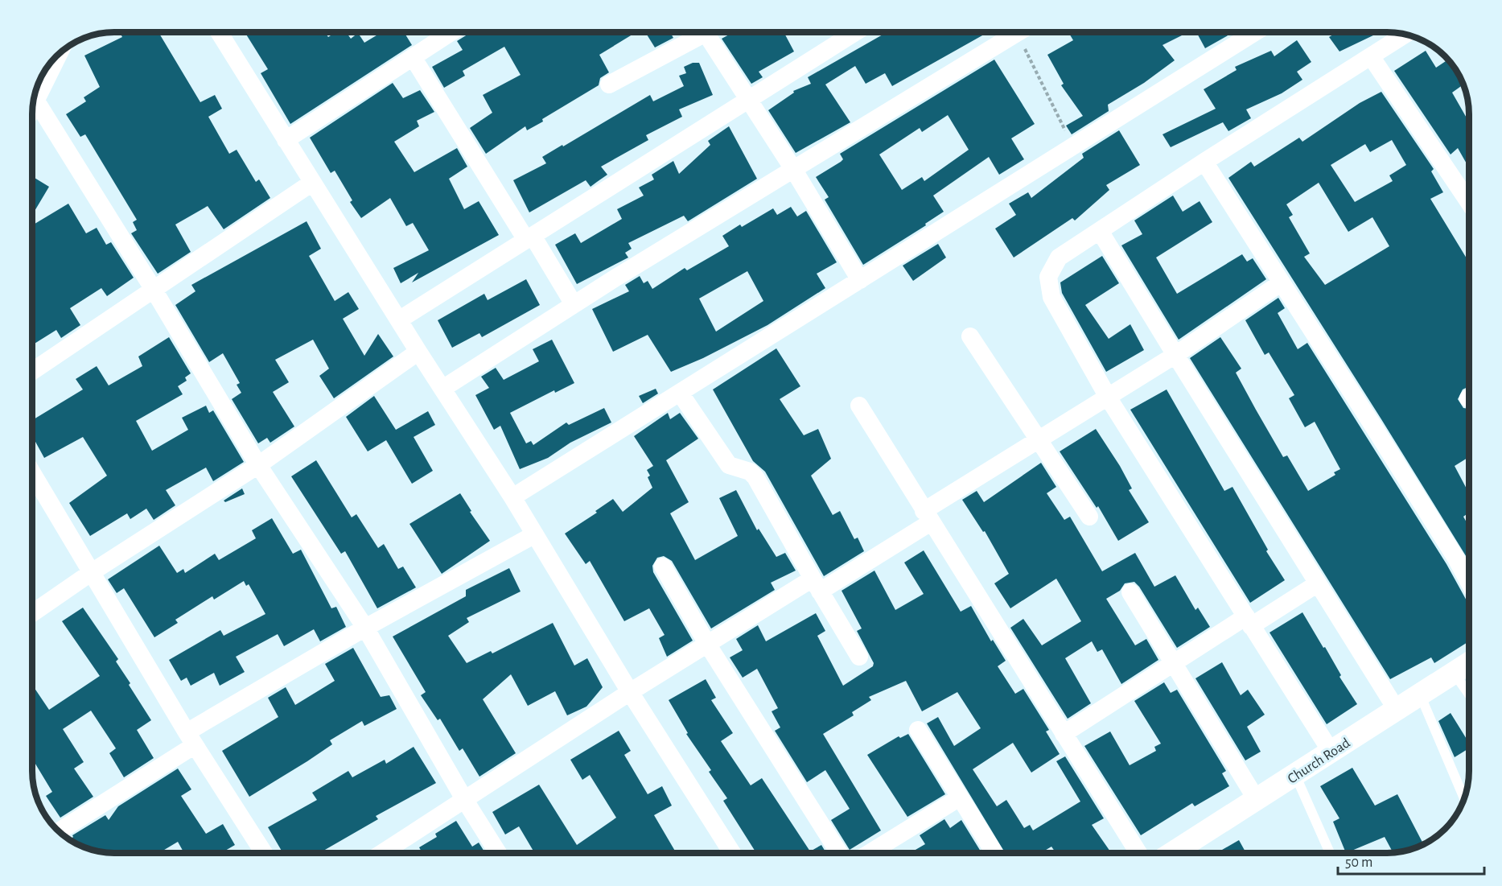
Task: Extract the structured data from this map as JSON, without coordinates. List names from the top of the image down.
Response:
{
  "streets": {
    "street": ["Church Road"]
  },
  "scale_bar": "50 m"
}
